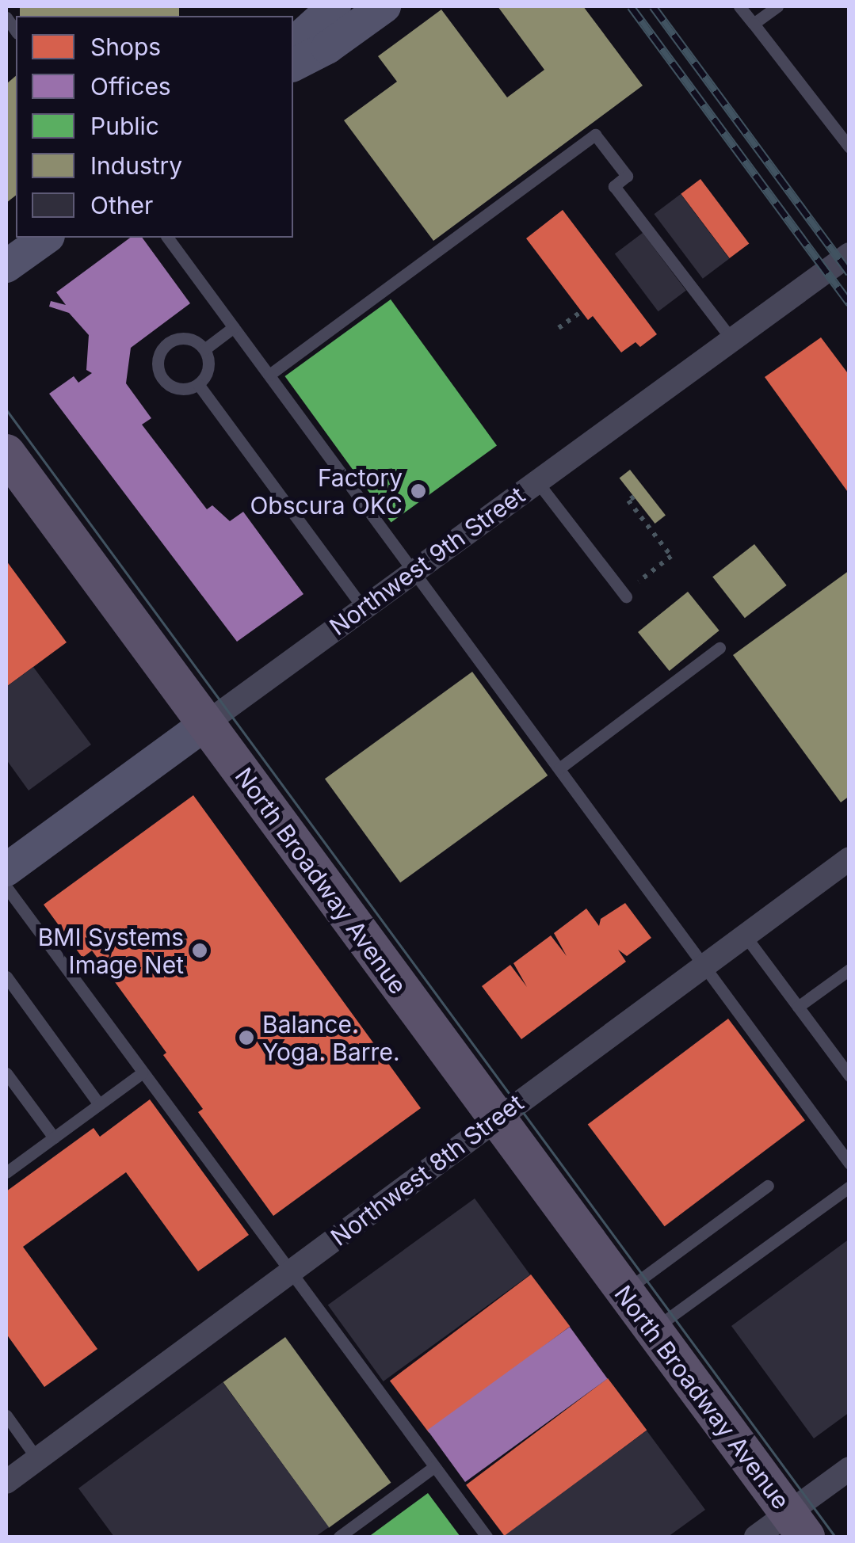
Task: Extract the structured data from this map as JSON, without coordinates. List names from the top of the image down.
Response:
{
  "streets": {
    "main road": ["North Broadway Avenue"],
    "street": ["Northwest 9th Street", "Northwest 8th Street"]
  },
  "crossings": [
    ["Northwest 9th Street", "North Broadway Avenue"],
    ["North Broadway Avenue", "Northwest 8th Street"]
  ],
  "places": ["Factory Obscura OKC", "BMI Systems Image Net", "Balance. Yoga. Barre."],
  "legend": [
    "Shops",
    "Offices",
    "Public",
    "Industry",
    "Other"
  ]
}
